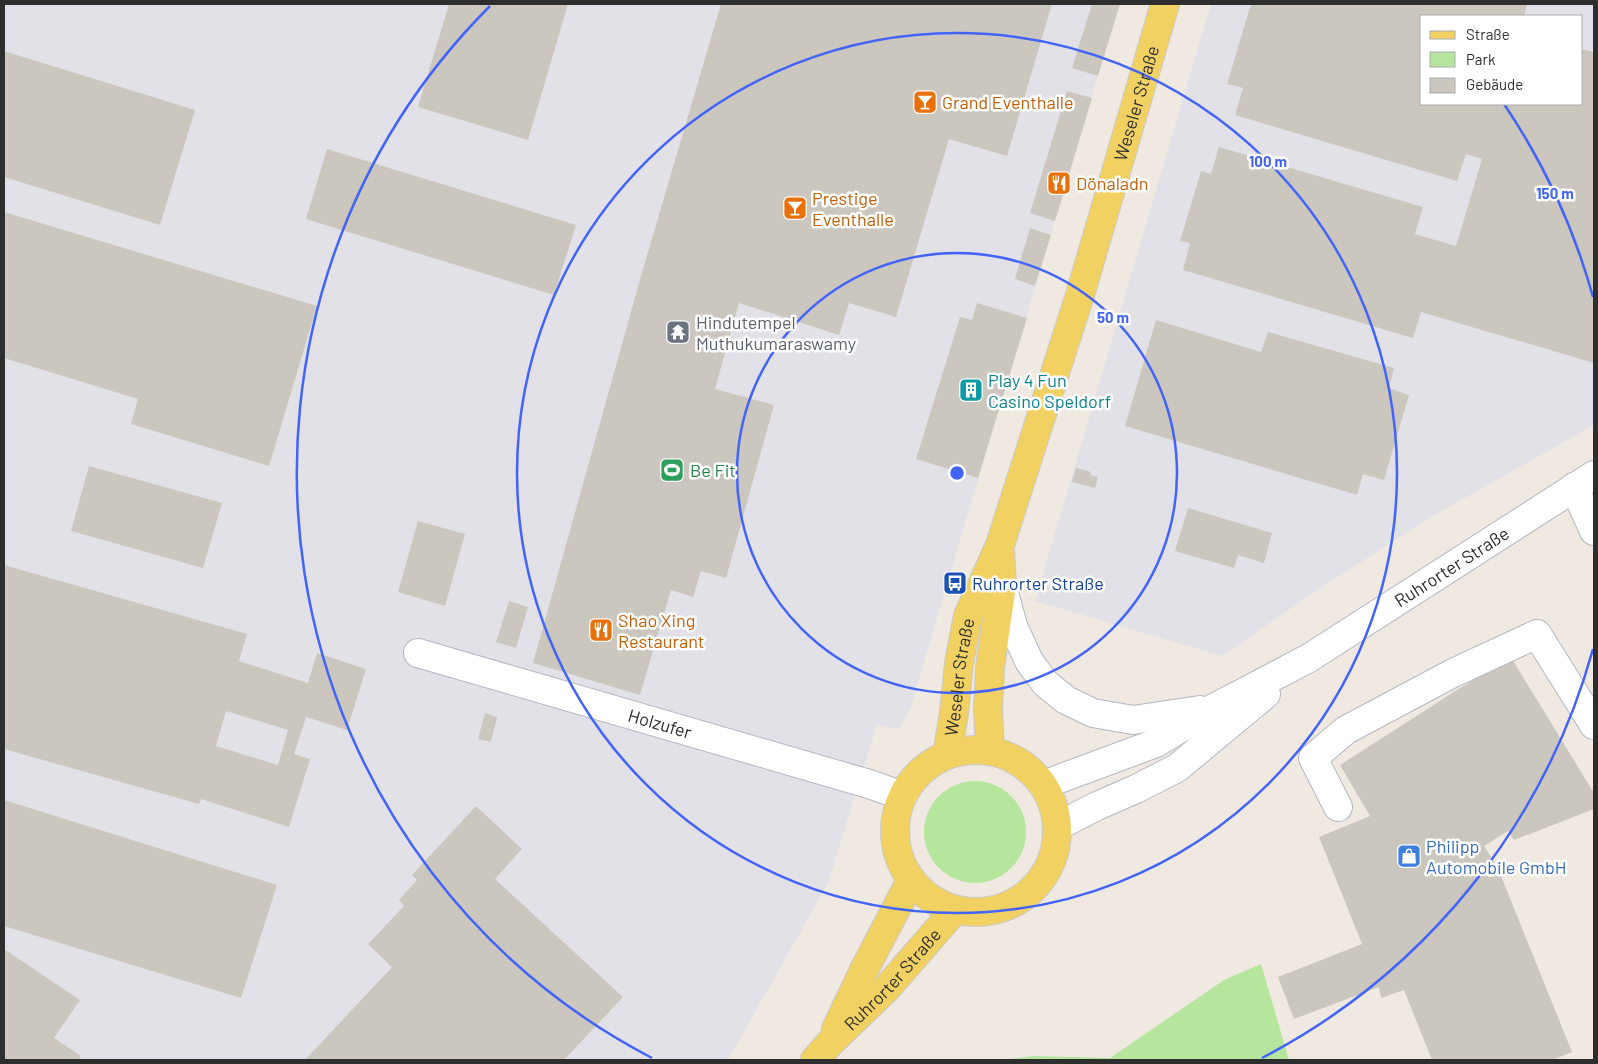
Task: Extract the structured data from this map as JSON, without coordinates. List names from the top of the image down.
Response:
{
  "streets": {
    "main road": ["Weseler Straße", "Ruhrorter Straße"],
    "street": ["Holzufer"]
  },
  "crossings": [
    ["Weseler Straße", "Ruhrorter Straße"],
    ["Weseler Straße", "Holzufer"],
    ["Ruhrorter Straße", "Holzufer"]
  ],
  "places": {
    "bar": ["Grand Eventhalle", "Prestige Eventhalle"],
    "restaurant": ["Dönaladn", "Shao Xing Restaurant"],
    "temple": ["Hindutempel Muthukumaraswamy"],
    "building": ["Play 4 Fun Casino Speldorf"],
    "sports": ["Be Fit"],
    "bus stop": ["Ruhrorter Straße"],
    "shop": ["Philipp Automobile GmbH"]
  },
  "legend": ["Straße", "Park", "Gebäude"],
  "rings": ["100 m", "150 m", "50 m"]
}
